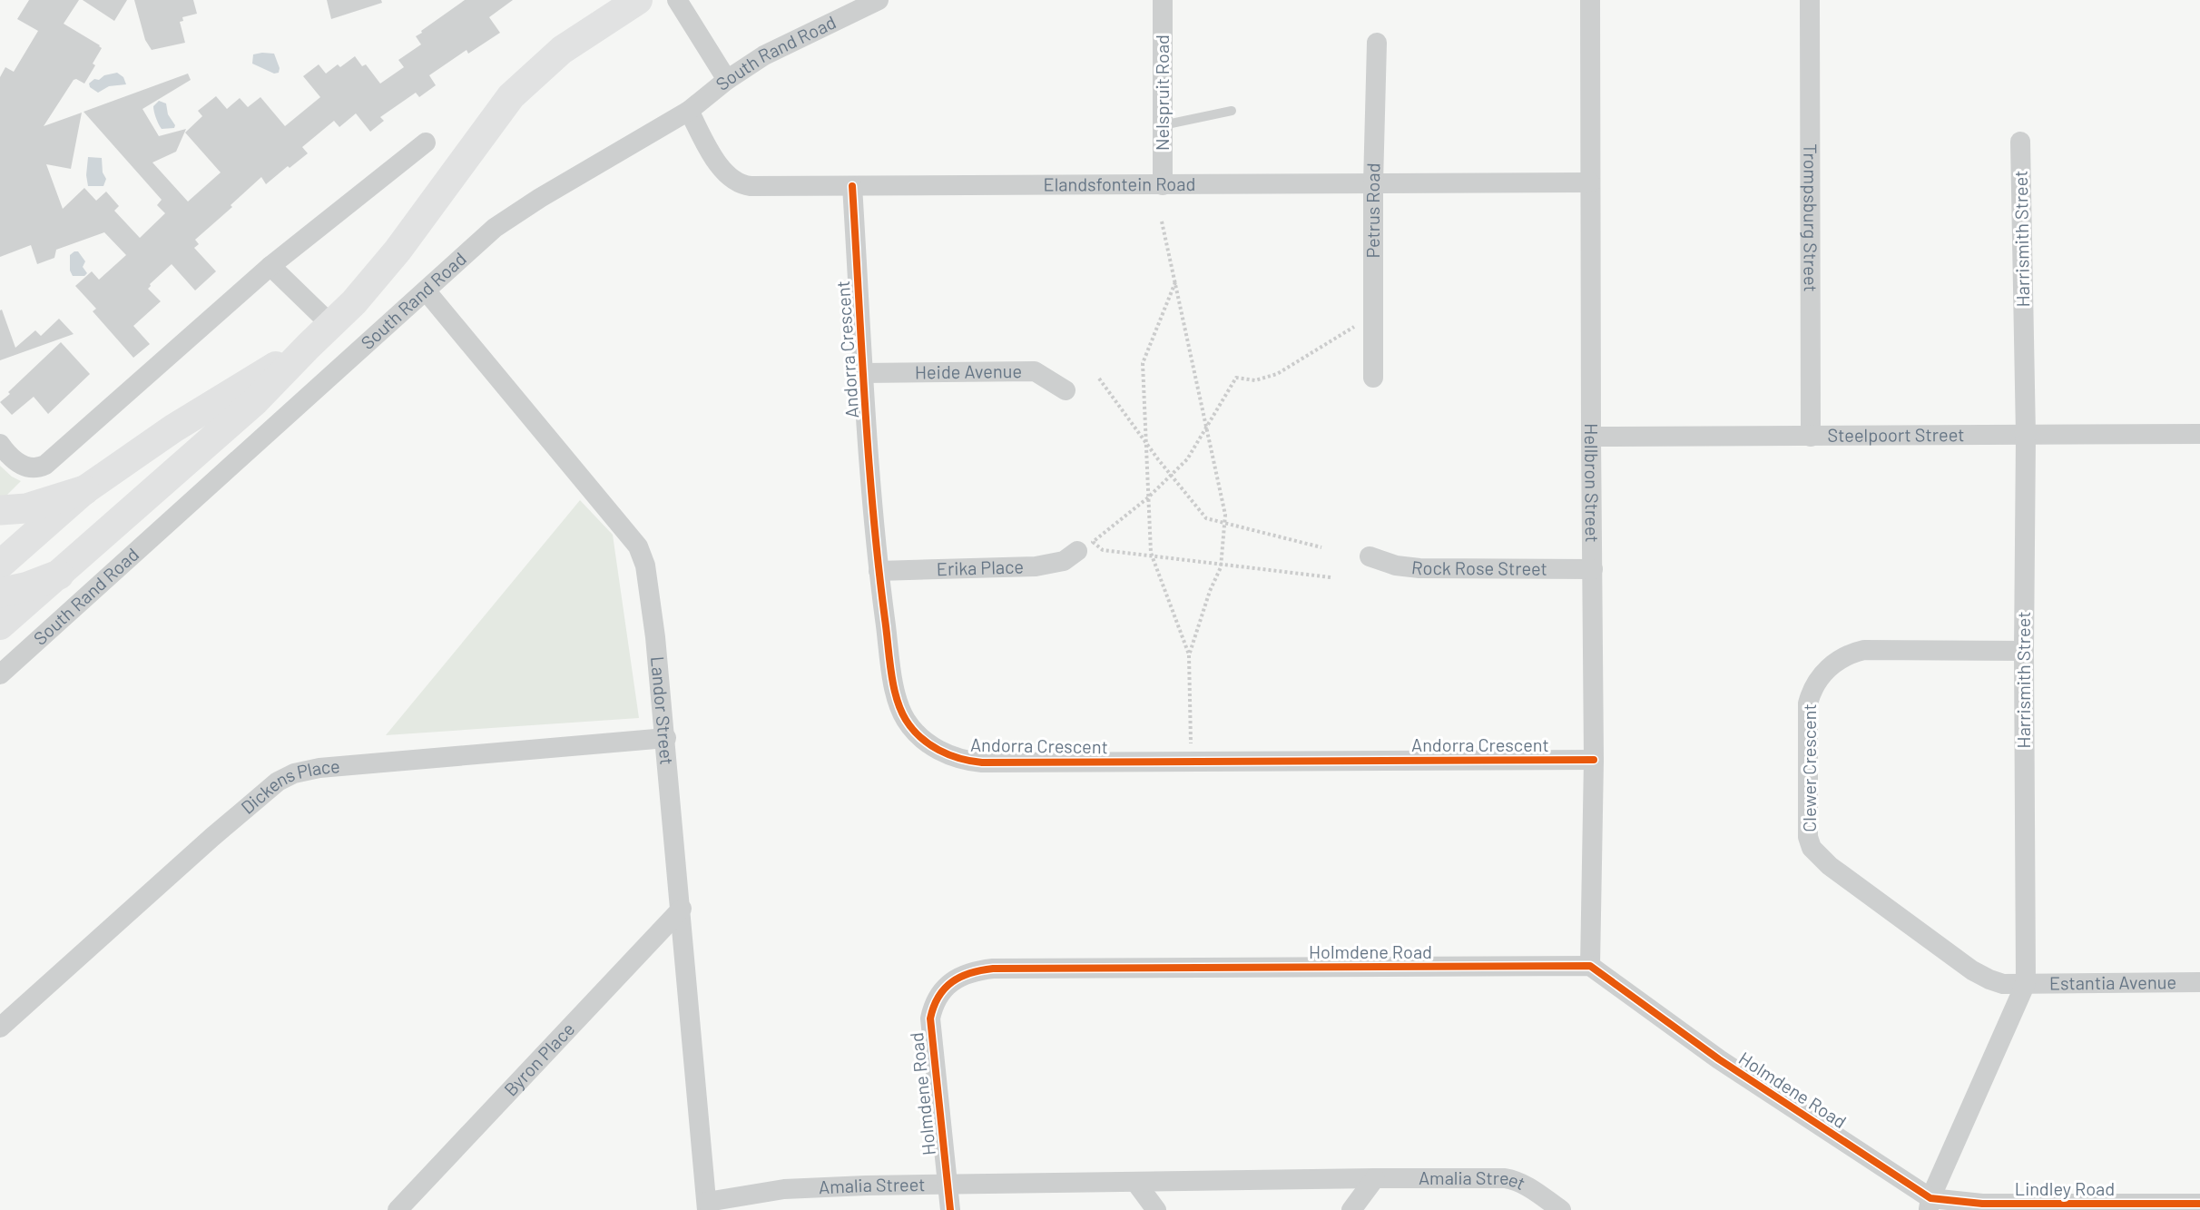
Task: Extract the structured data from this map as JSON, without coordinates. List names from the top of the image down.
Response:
{
  "streets": {
    "main road": ["South Rand Road"],
    "street": [
      "Nelspruit Road",
      "Elandsfontein Road",
      "Petrus Road",
      "Trompsburg Street",
      "Harrismith Street",
      "Andorra Crescent",
      "Heide Avenue",
      "Steelpoort Street",
      "Hellbron Street",
      "Erika Place",
      "Rock Rose Street",
      "Landor Street",
      "Clewer Crescent",
      "Dickens Place",
      "Holmdene Road",
      "Estantia Avenue",
      "Byron Place",
      "Amalia Street",
      "Lindley Road"
    ]
  },
  "crossings": [
    ["South Rand Road", "Elandsfontein Road"],
    ["South Rand Road", "Landor Street"],
    ["Nelspruit Road", "Elandsfontein Road"],
    ["Elandsfontein Road", "Petrus Road"],
    ["Elandsfontein Road", "Andorra Crescent"],
    ["Elandsfontein Road", "Hellbron Street"],
    ["Trompsburg Street", "Steelpoort Street"],
    ["Harrismith Street", "Steelpoort Street"],
    ["Harrismith Street", "Clewer Crescent"],
    ["Harrismith Street", "Holmdene Road"],
    ["Harrismith Street", "Estantia Avenue"],
    ["Harrismith Street", "Lindley Road"],
    ["Andorra Crescent", "Heide Avenue"],
    ["Andorra Crescent", "Hellbron Street"],
    ["Andorra Crescent", "Erika Place"],
    ["Steelpoort Street", "Hellbron Street"],
    ["Hellbron Street", "Rock Rose Street"],
    ["Hellbron Street", "Holmdene Road"],
    ["Landor Street", "Dickens Place"],
    ["Landor Street", "Byron Place"],
    ["Landor Street", "Amalia Street"],
    ["Clewer Crescent", "Estantia Avenue"],
    ["Holmdene Road", "Amalia Street"],
    ["Holmdene Road", "Lindley Road"]
  ]
}
